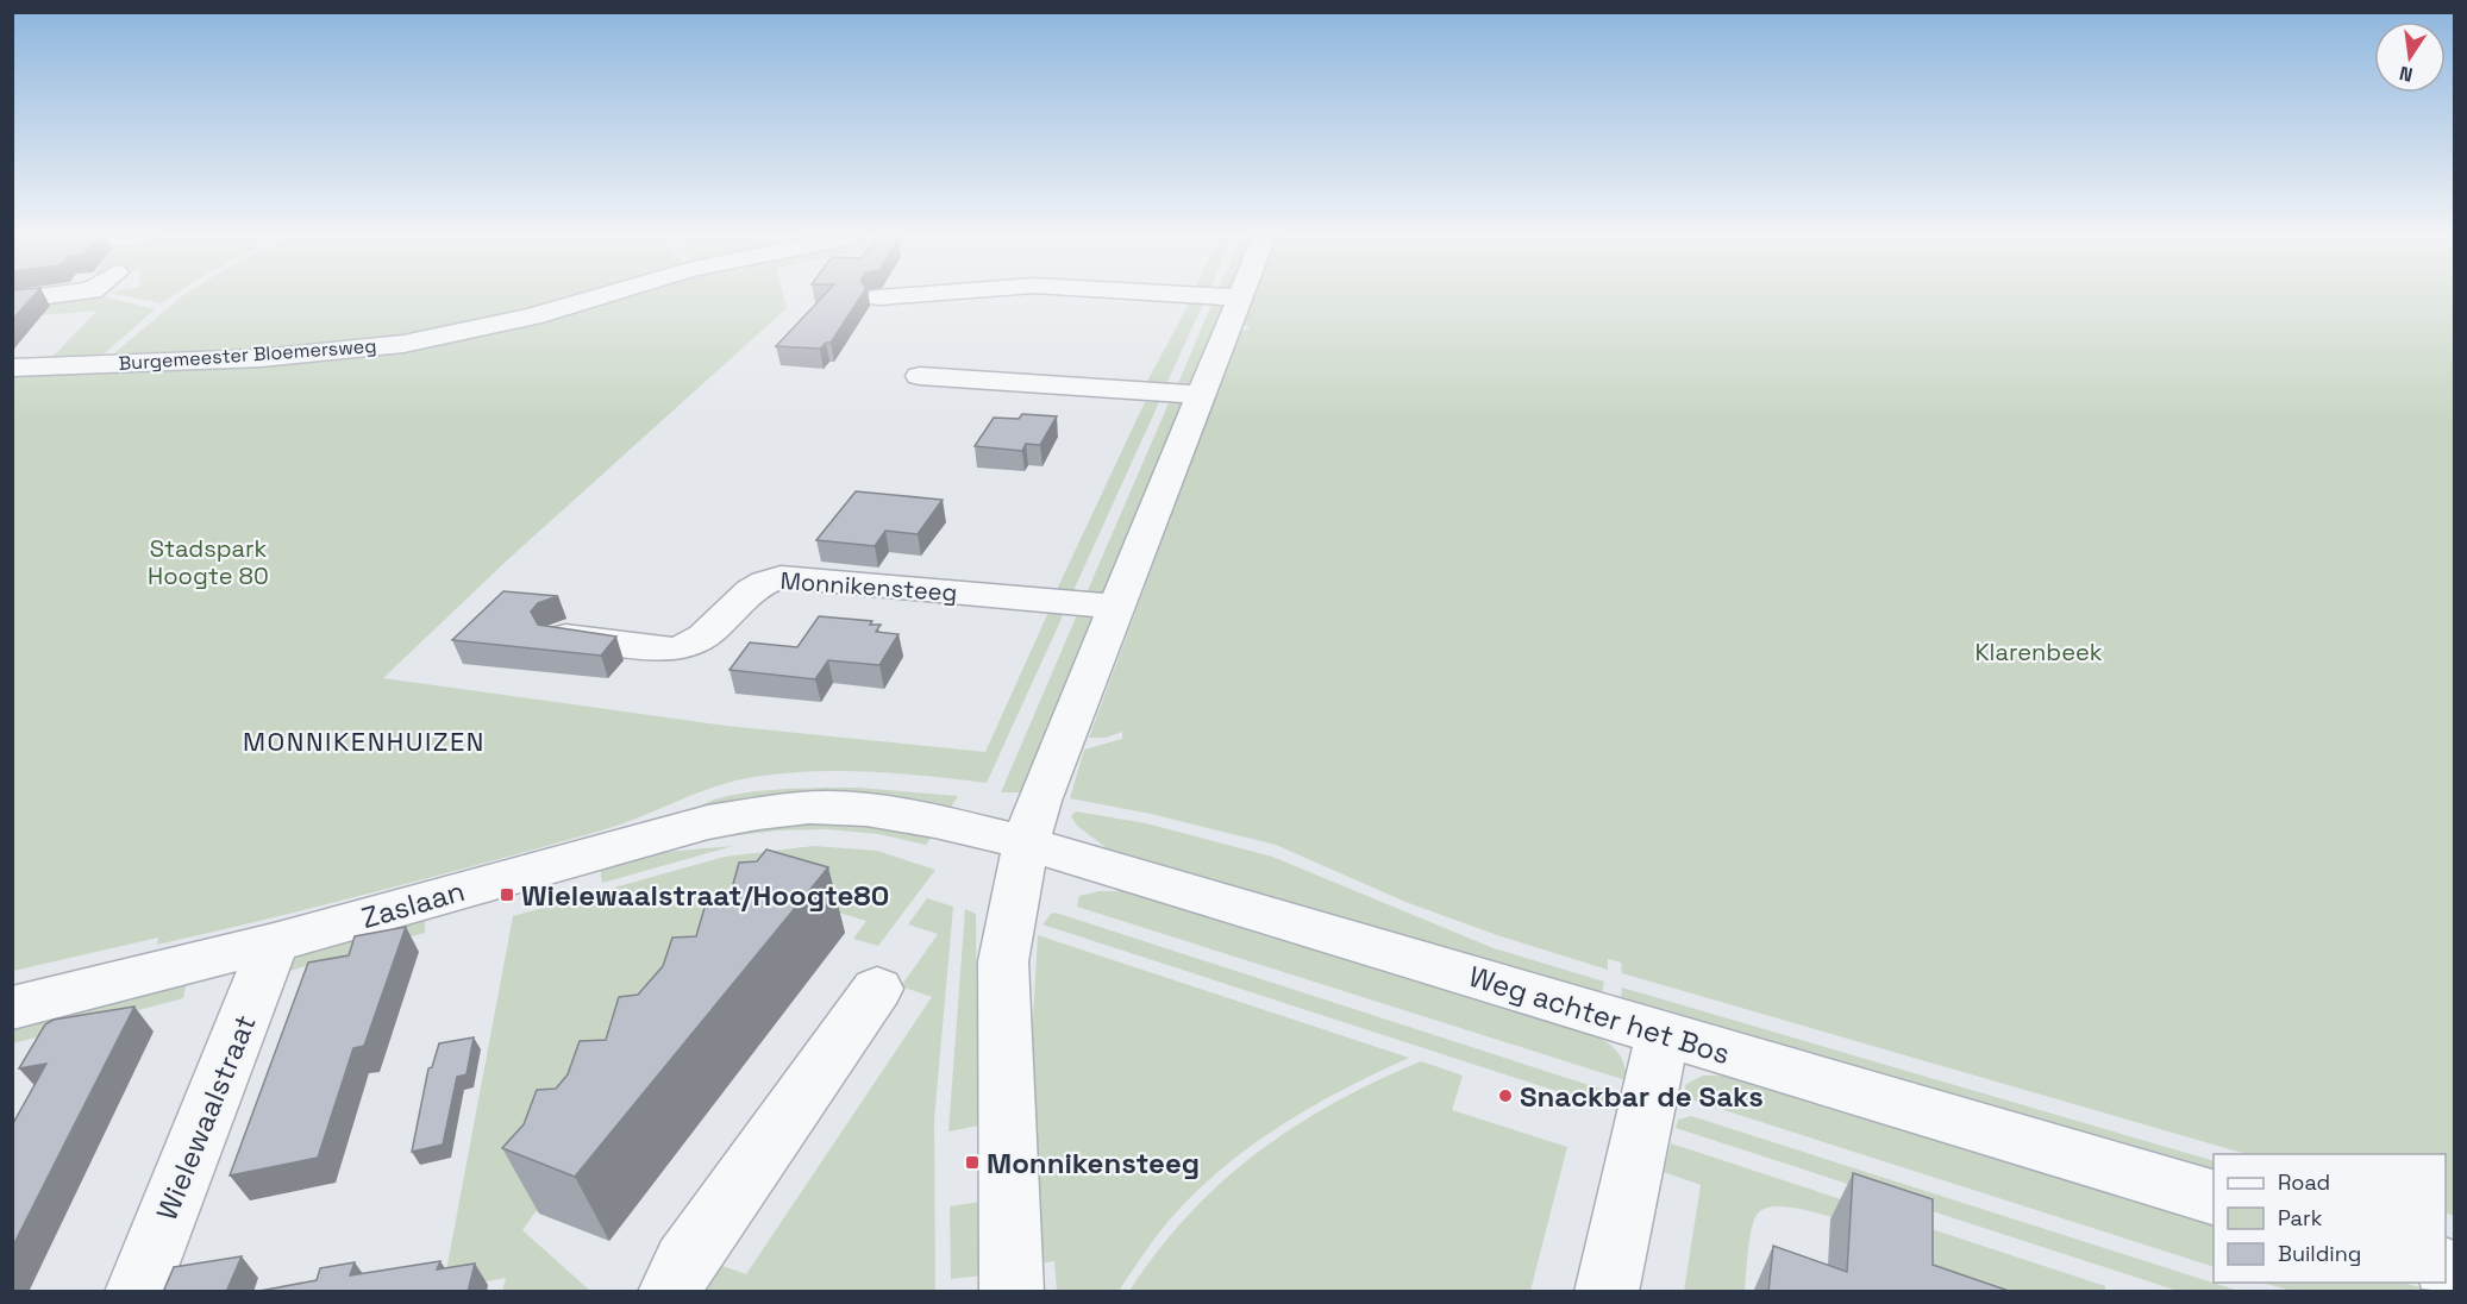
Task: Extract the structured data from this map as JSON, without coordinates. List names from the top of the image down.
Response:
{
  "streets": {
    "street": [
      "Burgemeester Bloemersweg",
      "Monnikensteeg",
      "Zaslaan",
      "Weg achter het Bos",
      "Wielewaalstraat"
    ]
  },
  "crossings": [
    ["Zaslaan", "Weg achter het Bos"],
    ["Zaslaan", "Wielewaalstraat"]
  ],
  "districts": ["MONNIKENHUIZEN"],
  "parks": ["Stadspark Hoogte 80", "Klarenbeek"],
  "places": {
    "transit": ["Wielewaalstraat/Hoogte80", "Monnikensteeg"],
    "other": ["Snackbar de Saks"]
  },
  "legend": ["Road", "Park", "Building"],
  "north": "bottom"
}
